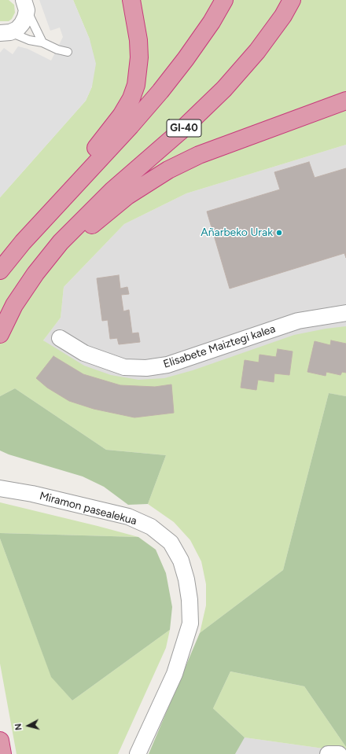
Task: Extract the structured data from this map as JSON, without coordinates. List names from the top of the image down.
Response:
{
  "streets": {
    "highway": ["GI-40"],
    "street": ["Elisabete Maiztegi kalea", "Miramon pasealekua"]
  },
  "places": ["Añarbeko Urak"],
  "north": "left"
}
